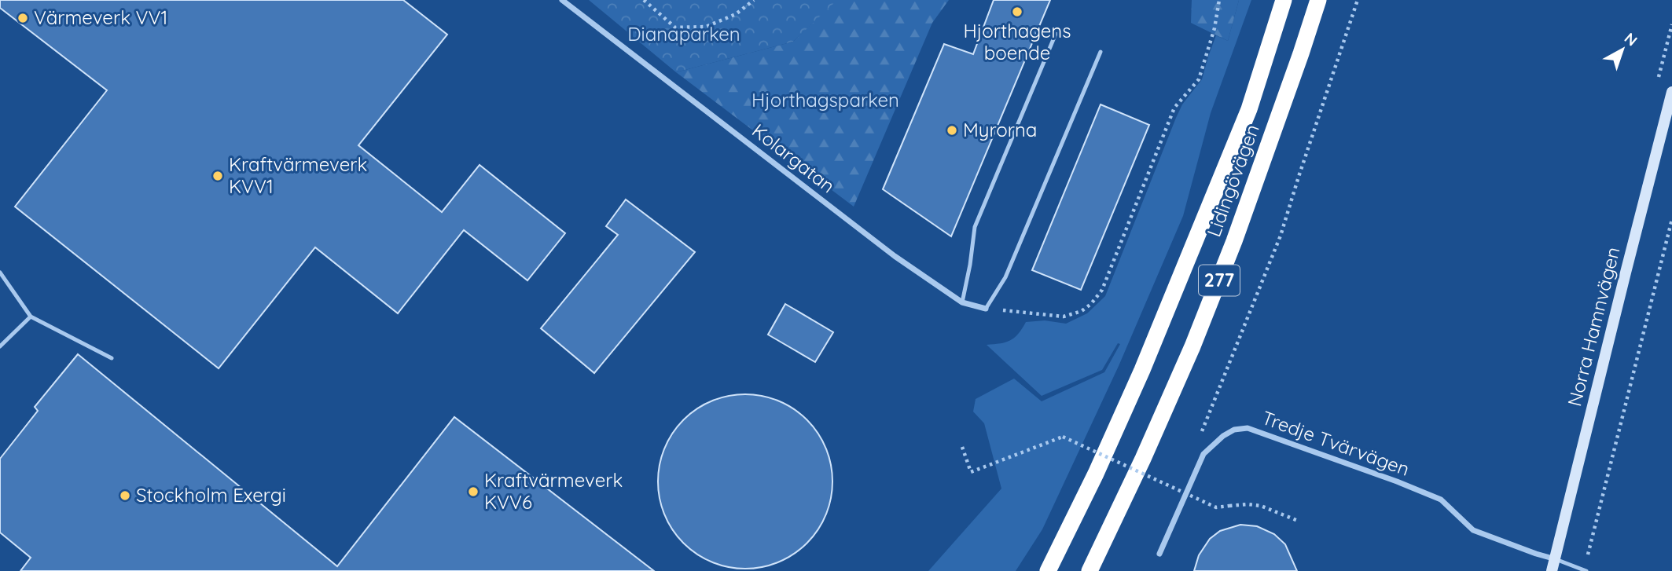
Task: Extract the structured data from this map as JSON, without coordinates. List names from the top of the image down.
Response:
{
  "streets": {
    "highway": ["Lidingövägen", "277"],
    "main road": ["Norra Hamnvägen"],
    "street": ["Kolargatan", "Tredje Tvärvägen"]
  },
  "crossings": [
    ["Lidingövägen", "277"],
    ["Norra Hamnvägen", "Tredje Tvärvägen"]
  ],
  "parks": ["Dianaparken", "Hjorthagsparken"],
  "places": [
    "Hjorthagens boende",
    "Värmeverk VV1",
    "Myrorna",
    "Kraftvärmeverk KVV1",
    "Kraftvärmeverk KVV6",
    "Stockholm Exergi"
  ],
  "north": "top right"
}
